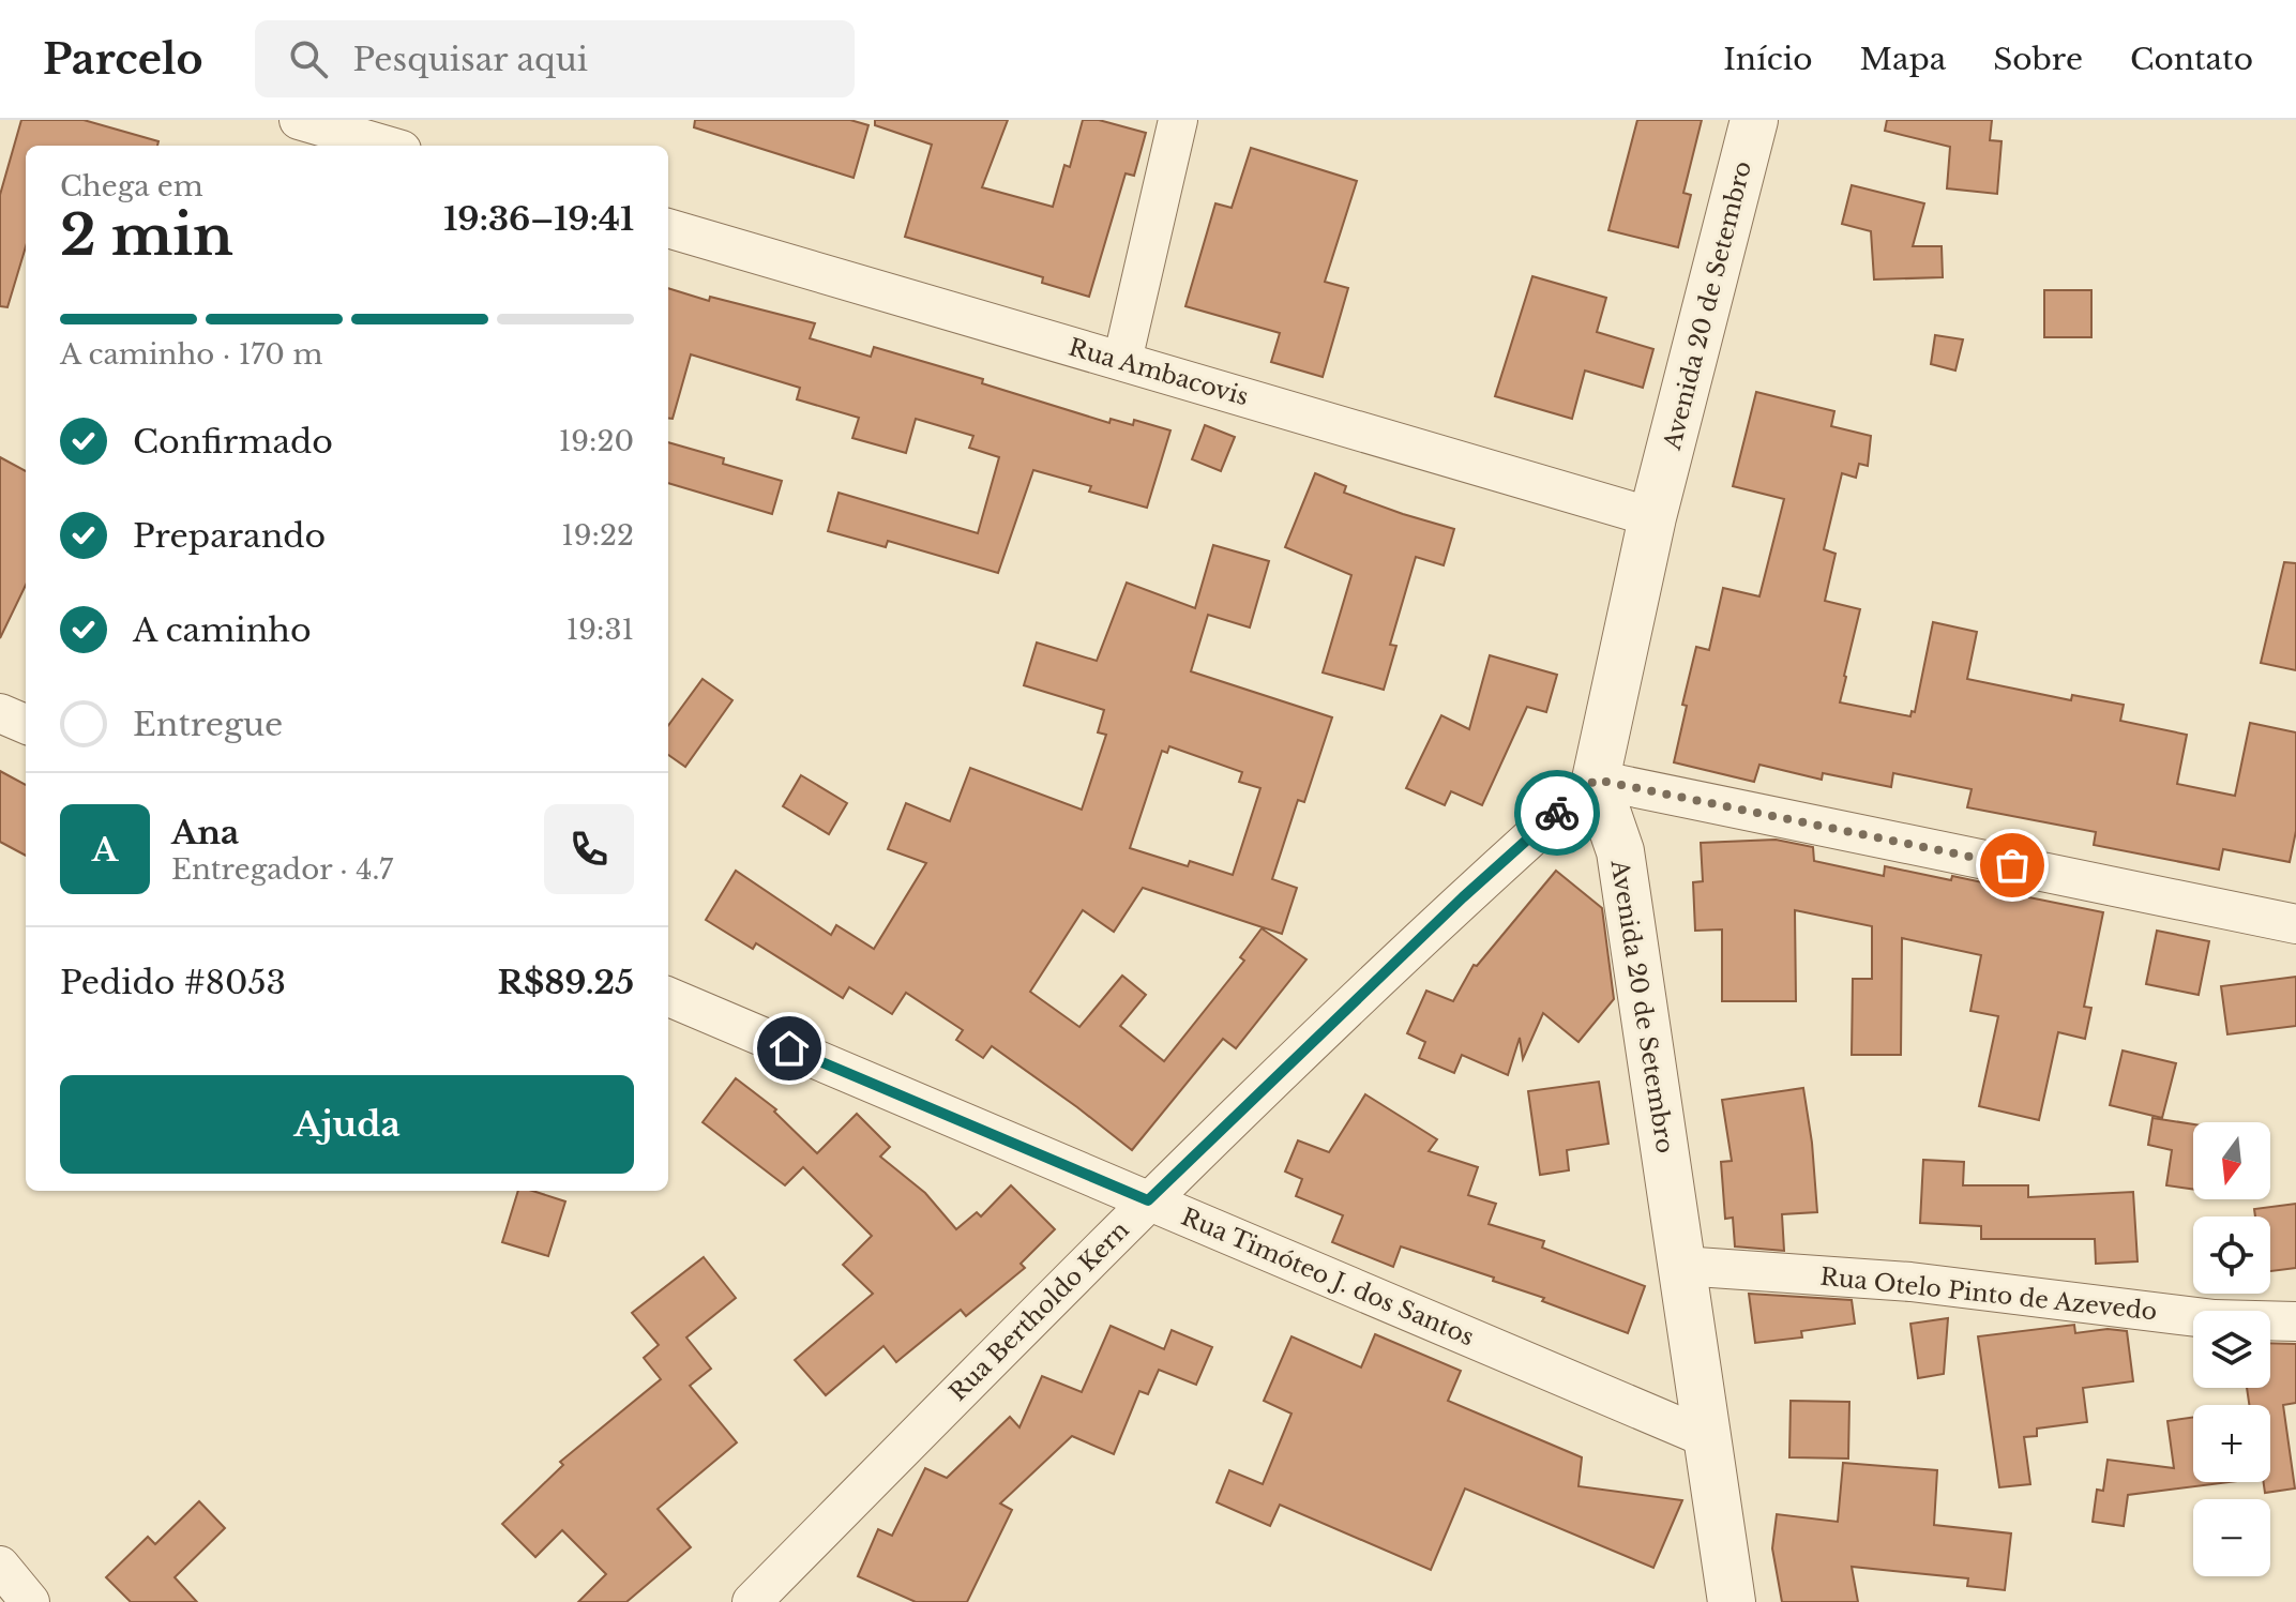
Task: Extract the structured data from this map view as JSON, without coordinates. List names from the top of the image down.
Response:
{
  "streets": {
    "street": [
      "Avenida 20 de Setembro",
      "Rua Ambacovis",
      "Rua Timóteo J. dos Santos",
      "Rua Otelo Pinto de Azevedo",
      "Rua Bertholdo Kern"
    ]
  },
  "crossings": [
    ["Avenida 20 de Setembro", "Rua Ambacovis"],
    ["Avenida 20 de Setembro", "Rua Timóteo J. dos Santos"],
    ["Avenida 20 de Setembro", "Rua Otelo Pinto de Azevedo"],
    ["Avenida 20 de Setembro", "Rua Bertholdo Kern"],
    ["Rua Timóteo J. dos Santos", "Rua Bertholdo Kern"]
  ],
  "north": "bottom",
  "page": {
    "header": "Parcelo",
    "search": "Pesquisar aqui",
    "nav": [
      "Início",
      "Mapa",
      "Sobre",
      "Contato"
    ],
    "heading": ["2 min", "Chega em", "19:36–19:41"],
    "panel": [
      "Ana",
      "Entregador · 4.7",
      "Pedido #8053",
      "R$89.25"
    ],
    "bar": "A caminho · 170 m",
    "list": [
      ["Confirmado", "19:20"],
      ["Preparando", "19:22"],
      ["A caminho", "19:31"],
      "Entregue"
    ],
    "round": "A",
    "buttons": "Ajuda",
    "map_buttons": ["+", "−"]
  }
}
